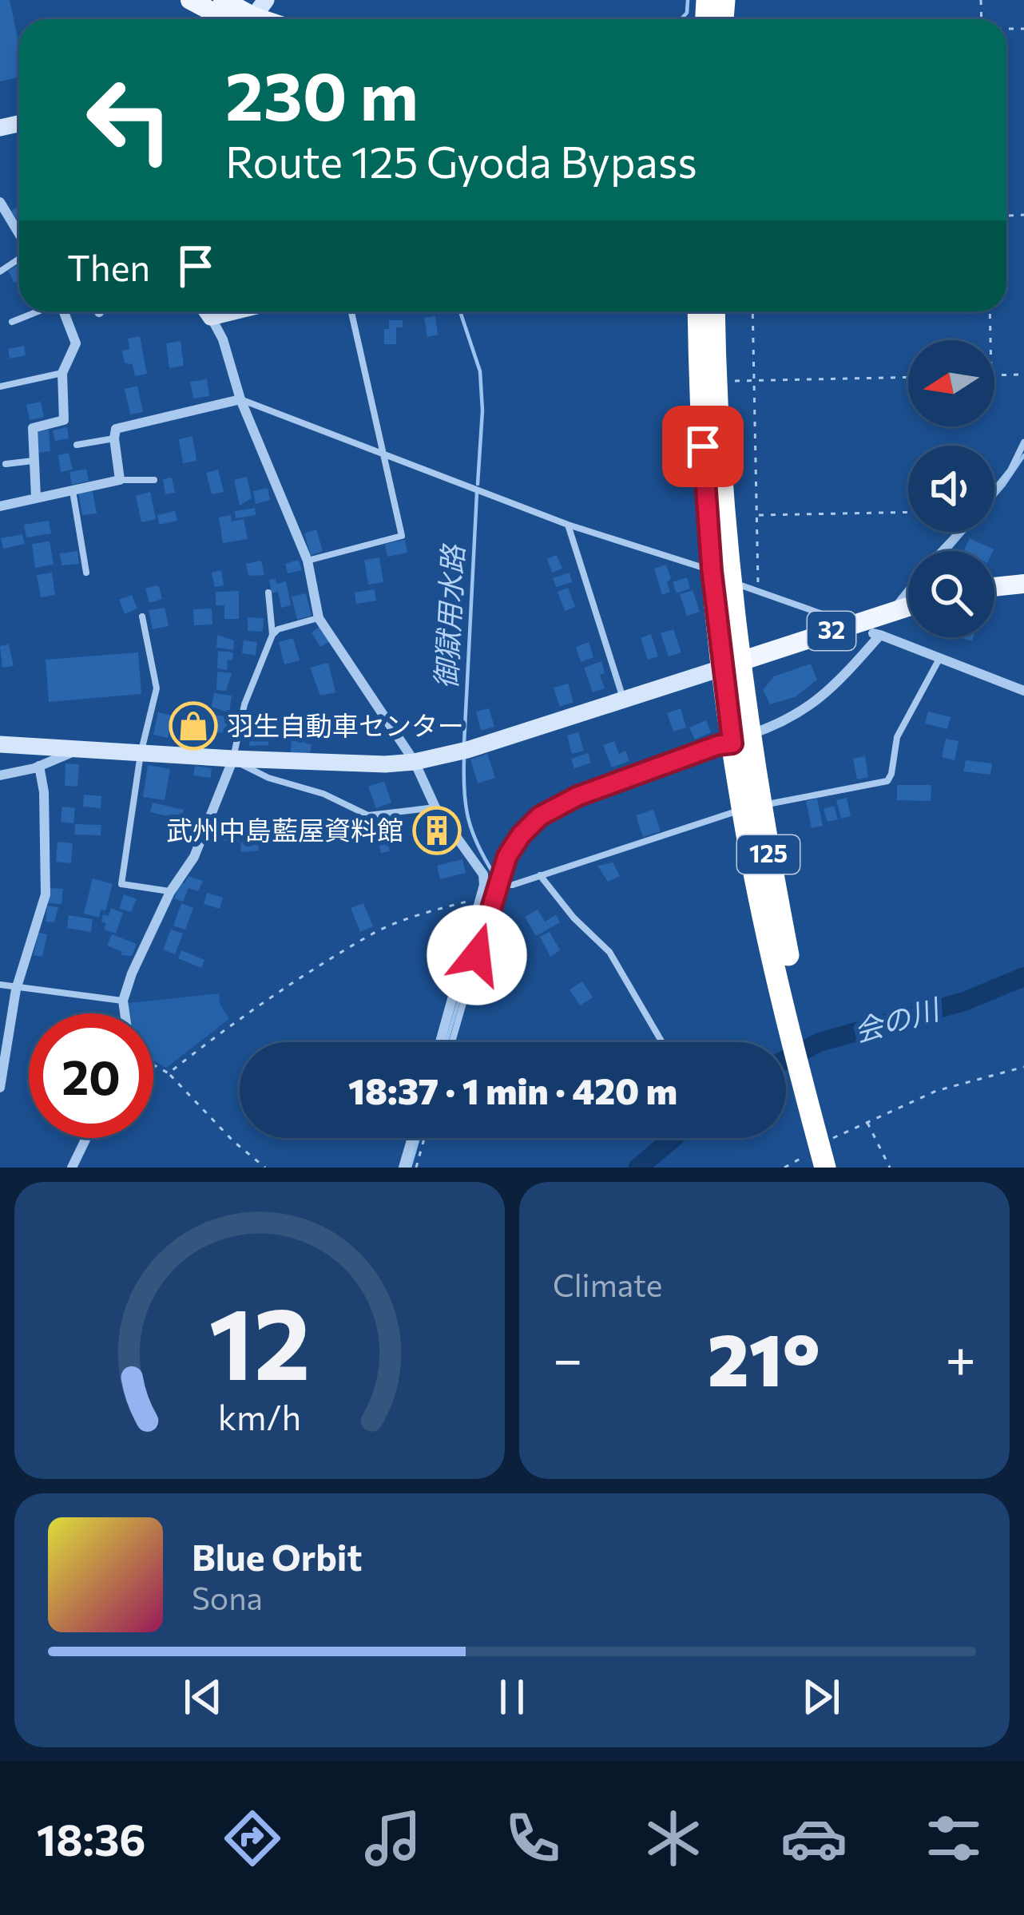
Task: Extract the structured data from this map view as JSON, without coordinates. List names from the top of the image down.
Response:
{
  "streets": {
    "highway": ["125"],
    "main road": ["32"]
  },
  "crossings": [
    ["32", "125"]
  ],
  "water": ["御獄用水路", "会の川"],
  "places": {
    "shop": ["羽生自動車センター"],
    "building": ["武州中島藍屋資料館"]
  },
  "north": "left",
  "page": {
    "turn": ["230 m", "Route 125 Gyoda Bypass"],
    "then": "Then",
    "limit": "20",
    "trip": "18:37 · 1 min · 420 m",
    "tile": "Climate",
    "heat": ["−", "21°", "+"],
    "song": ["Blue Orbit", "Sona"],
    "tabs": "18:36",
    "gauge": ["12", "km/h"]
  }
}
